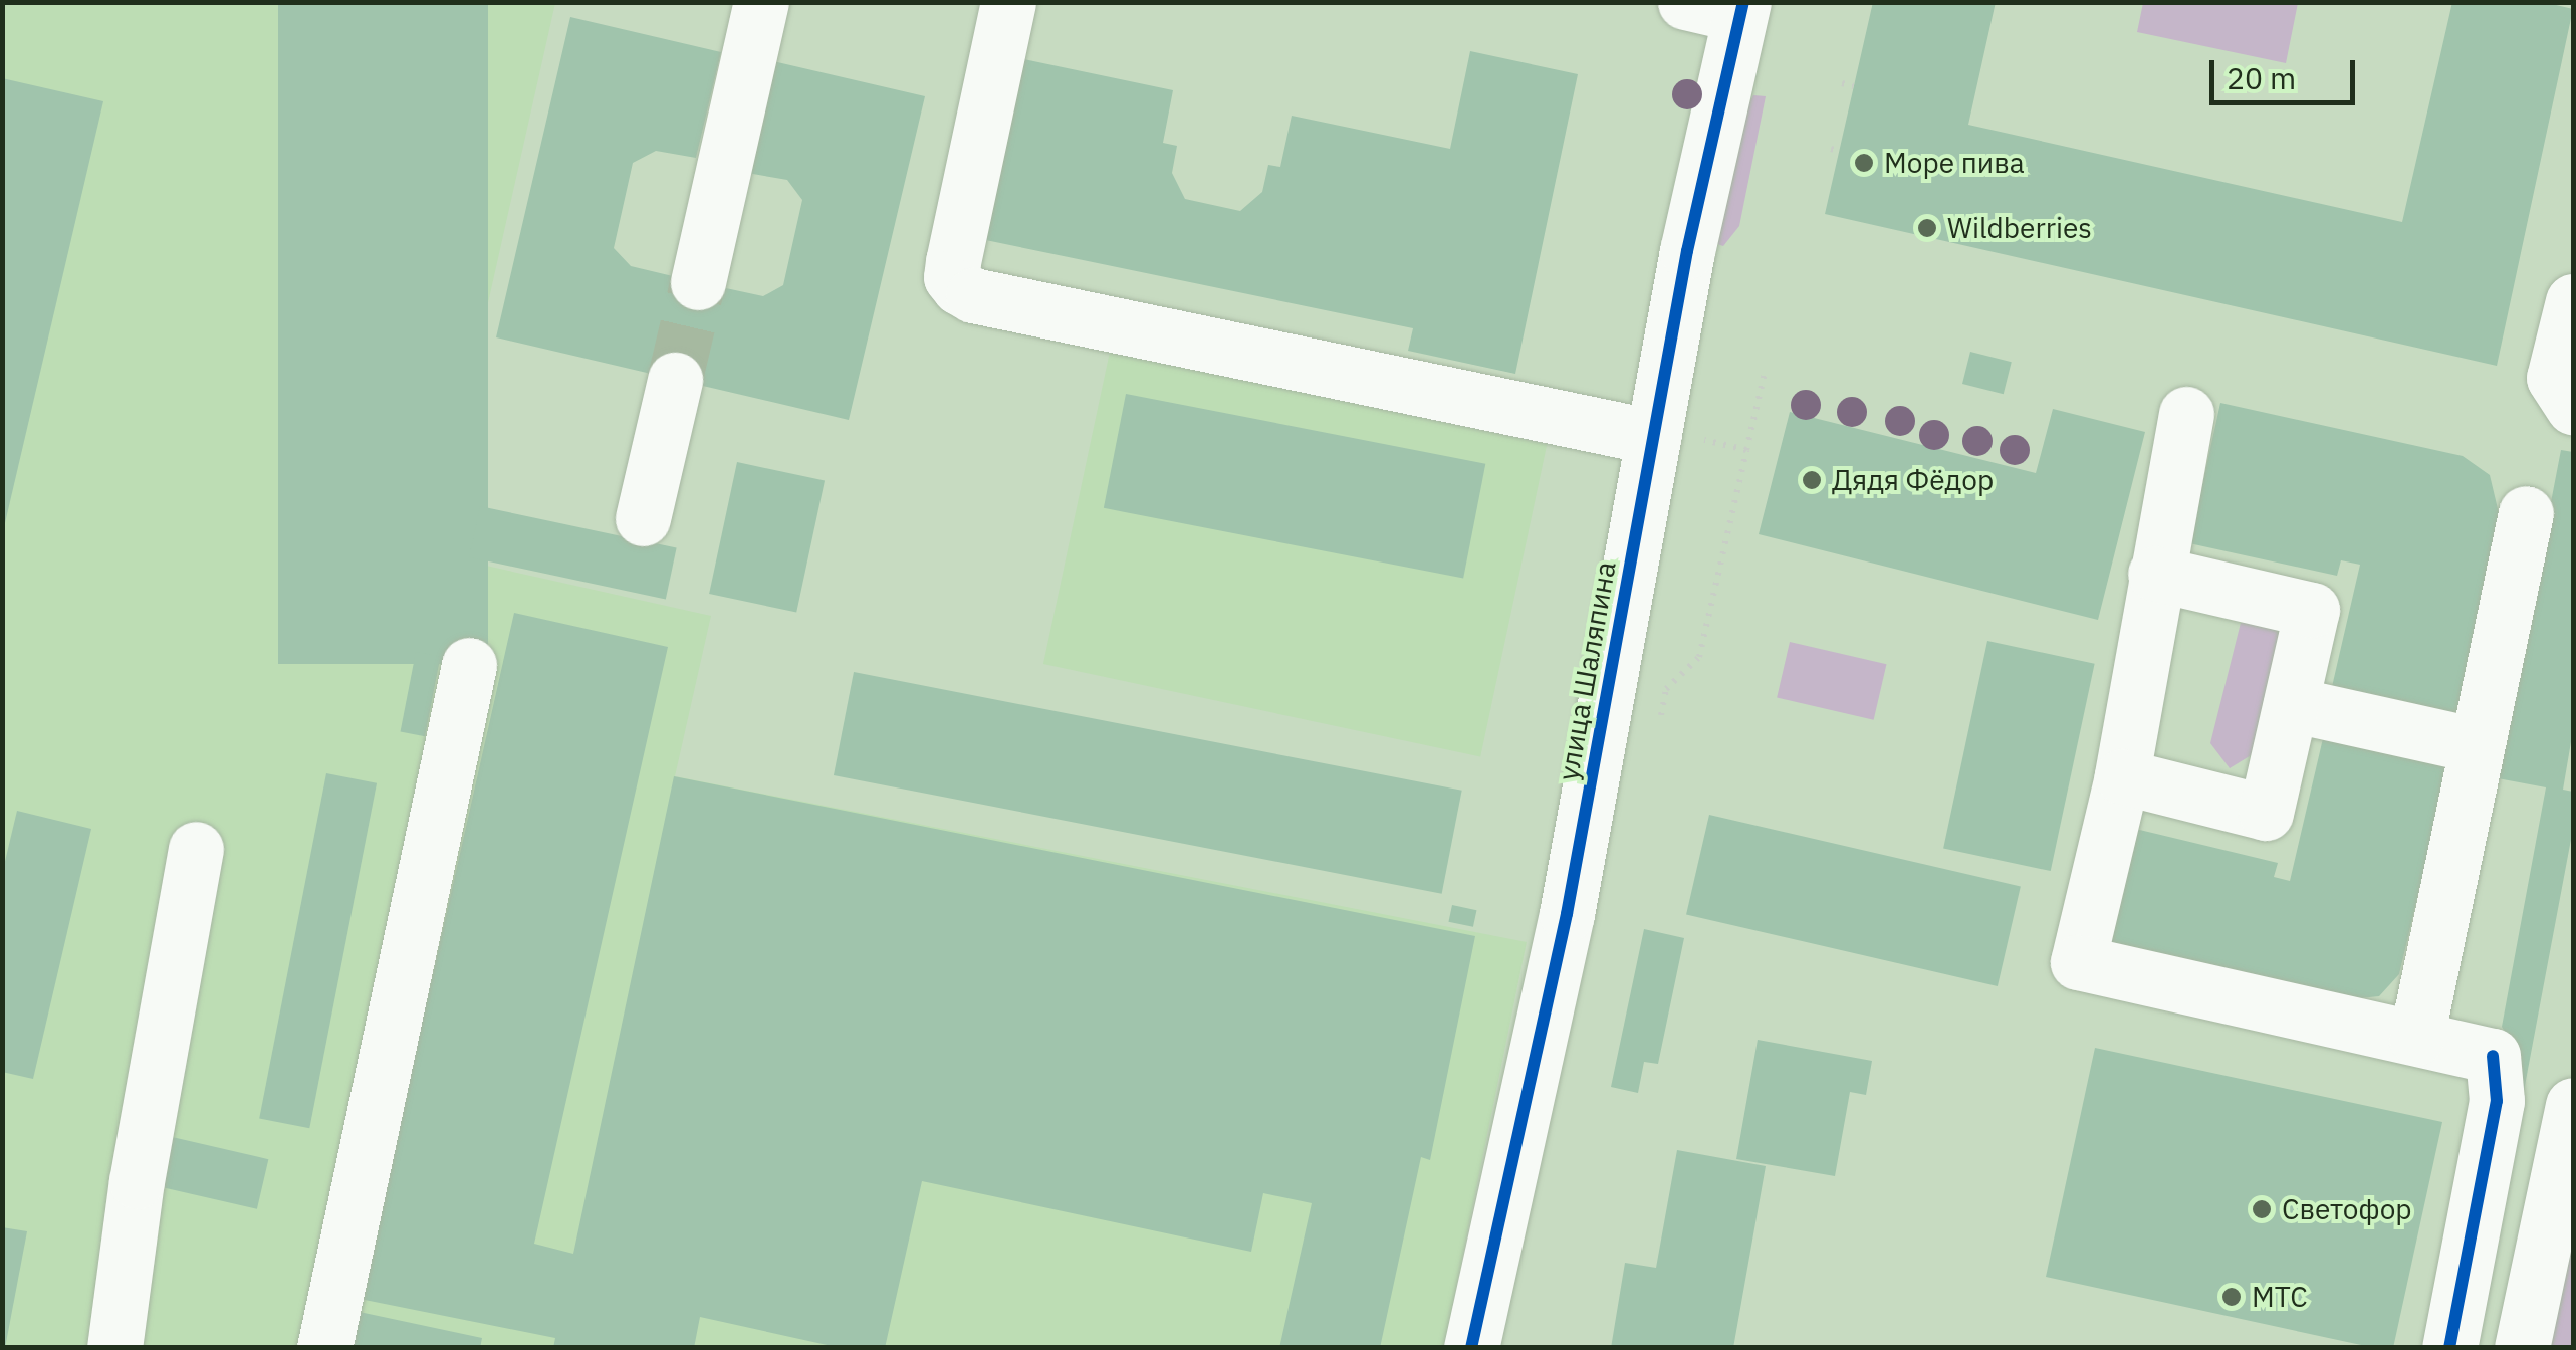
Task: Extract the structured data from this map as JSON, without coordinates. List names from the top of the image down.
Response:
{
  "streets": {
    "street": ["улица Шаляпина"]
  },
  "places": [
    "Море пива",
    "Wildberries",
    "Дядя Фёдор",
    "Светофор",
    "МТС"
  ],
  "scale_bar": "20 m"
}
